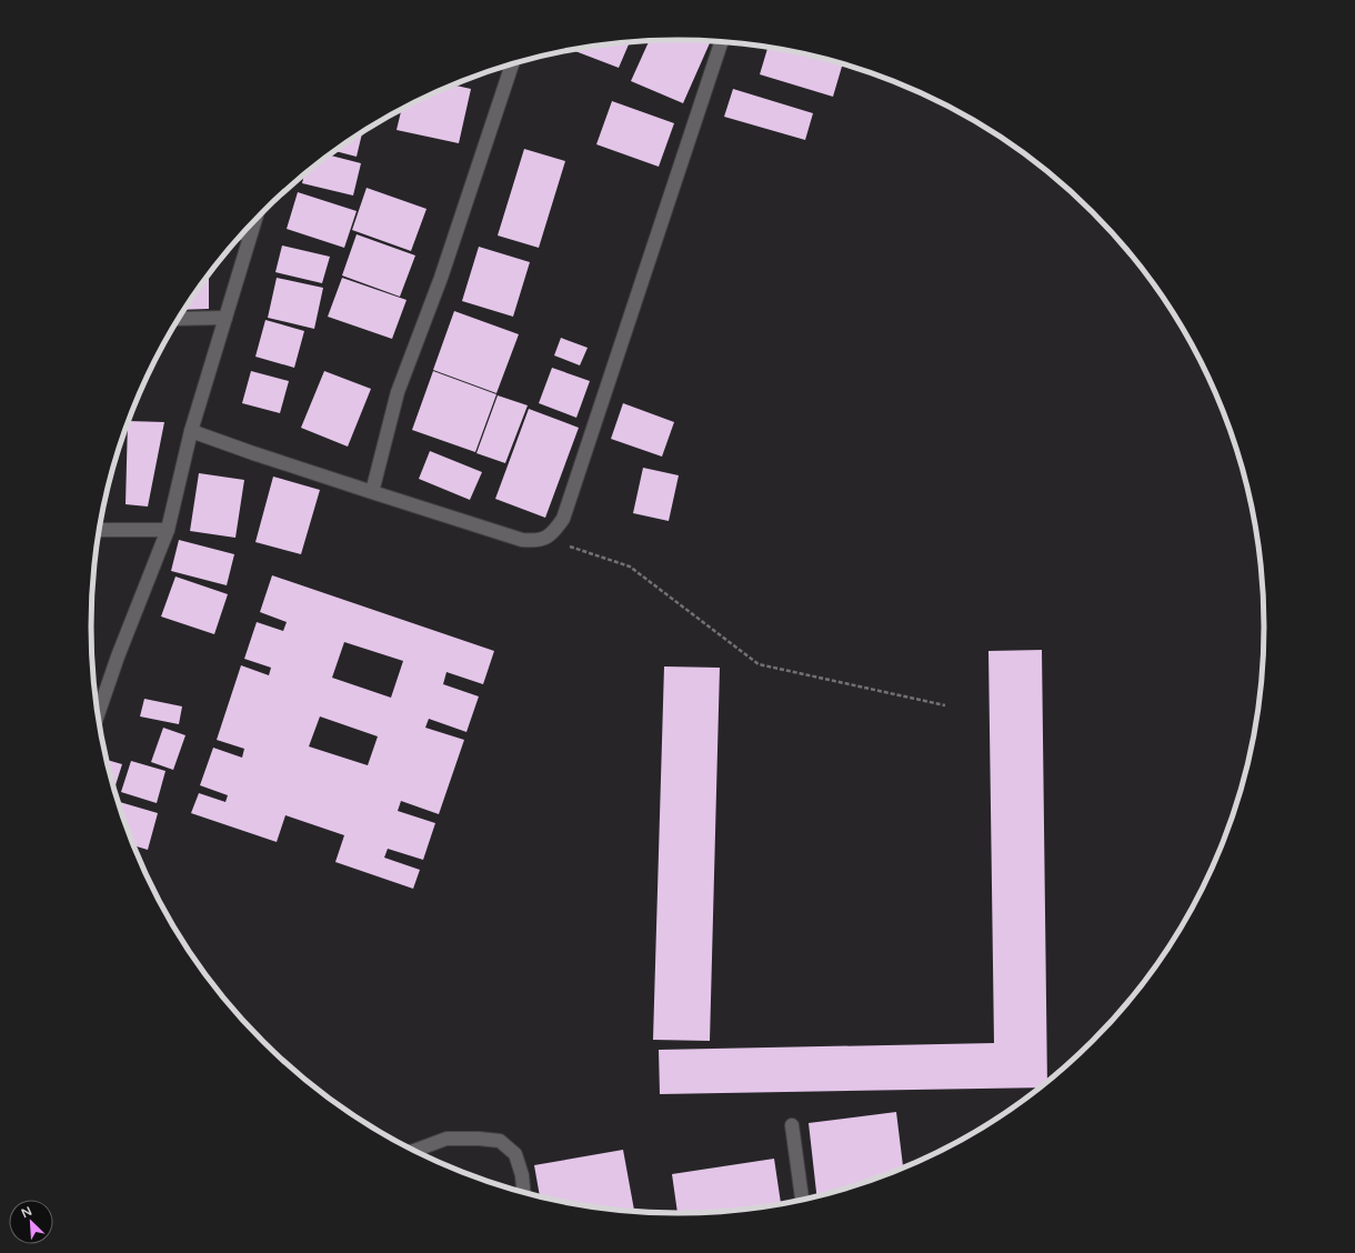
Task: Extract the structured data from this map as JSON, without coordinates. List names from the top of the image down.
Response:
{
  "north": "top left"
}
